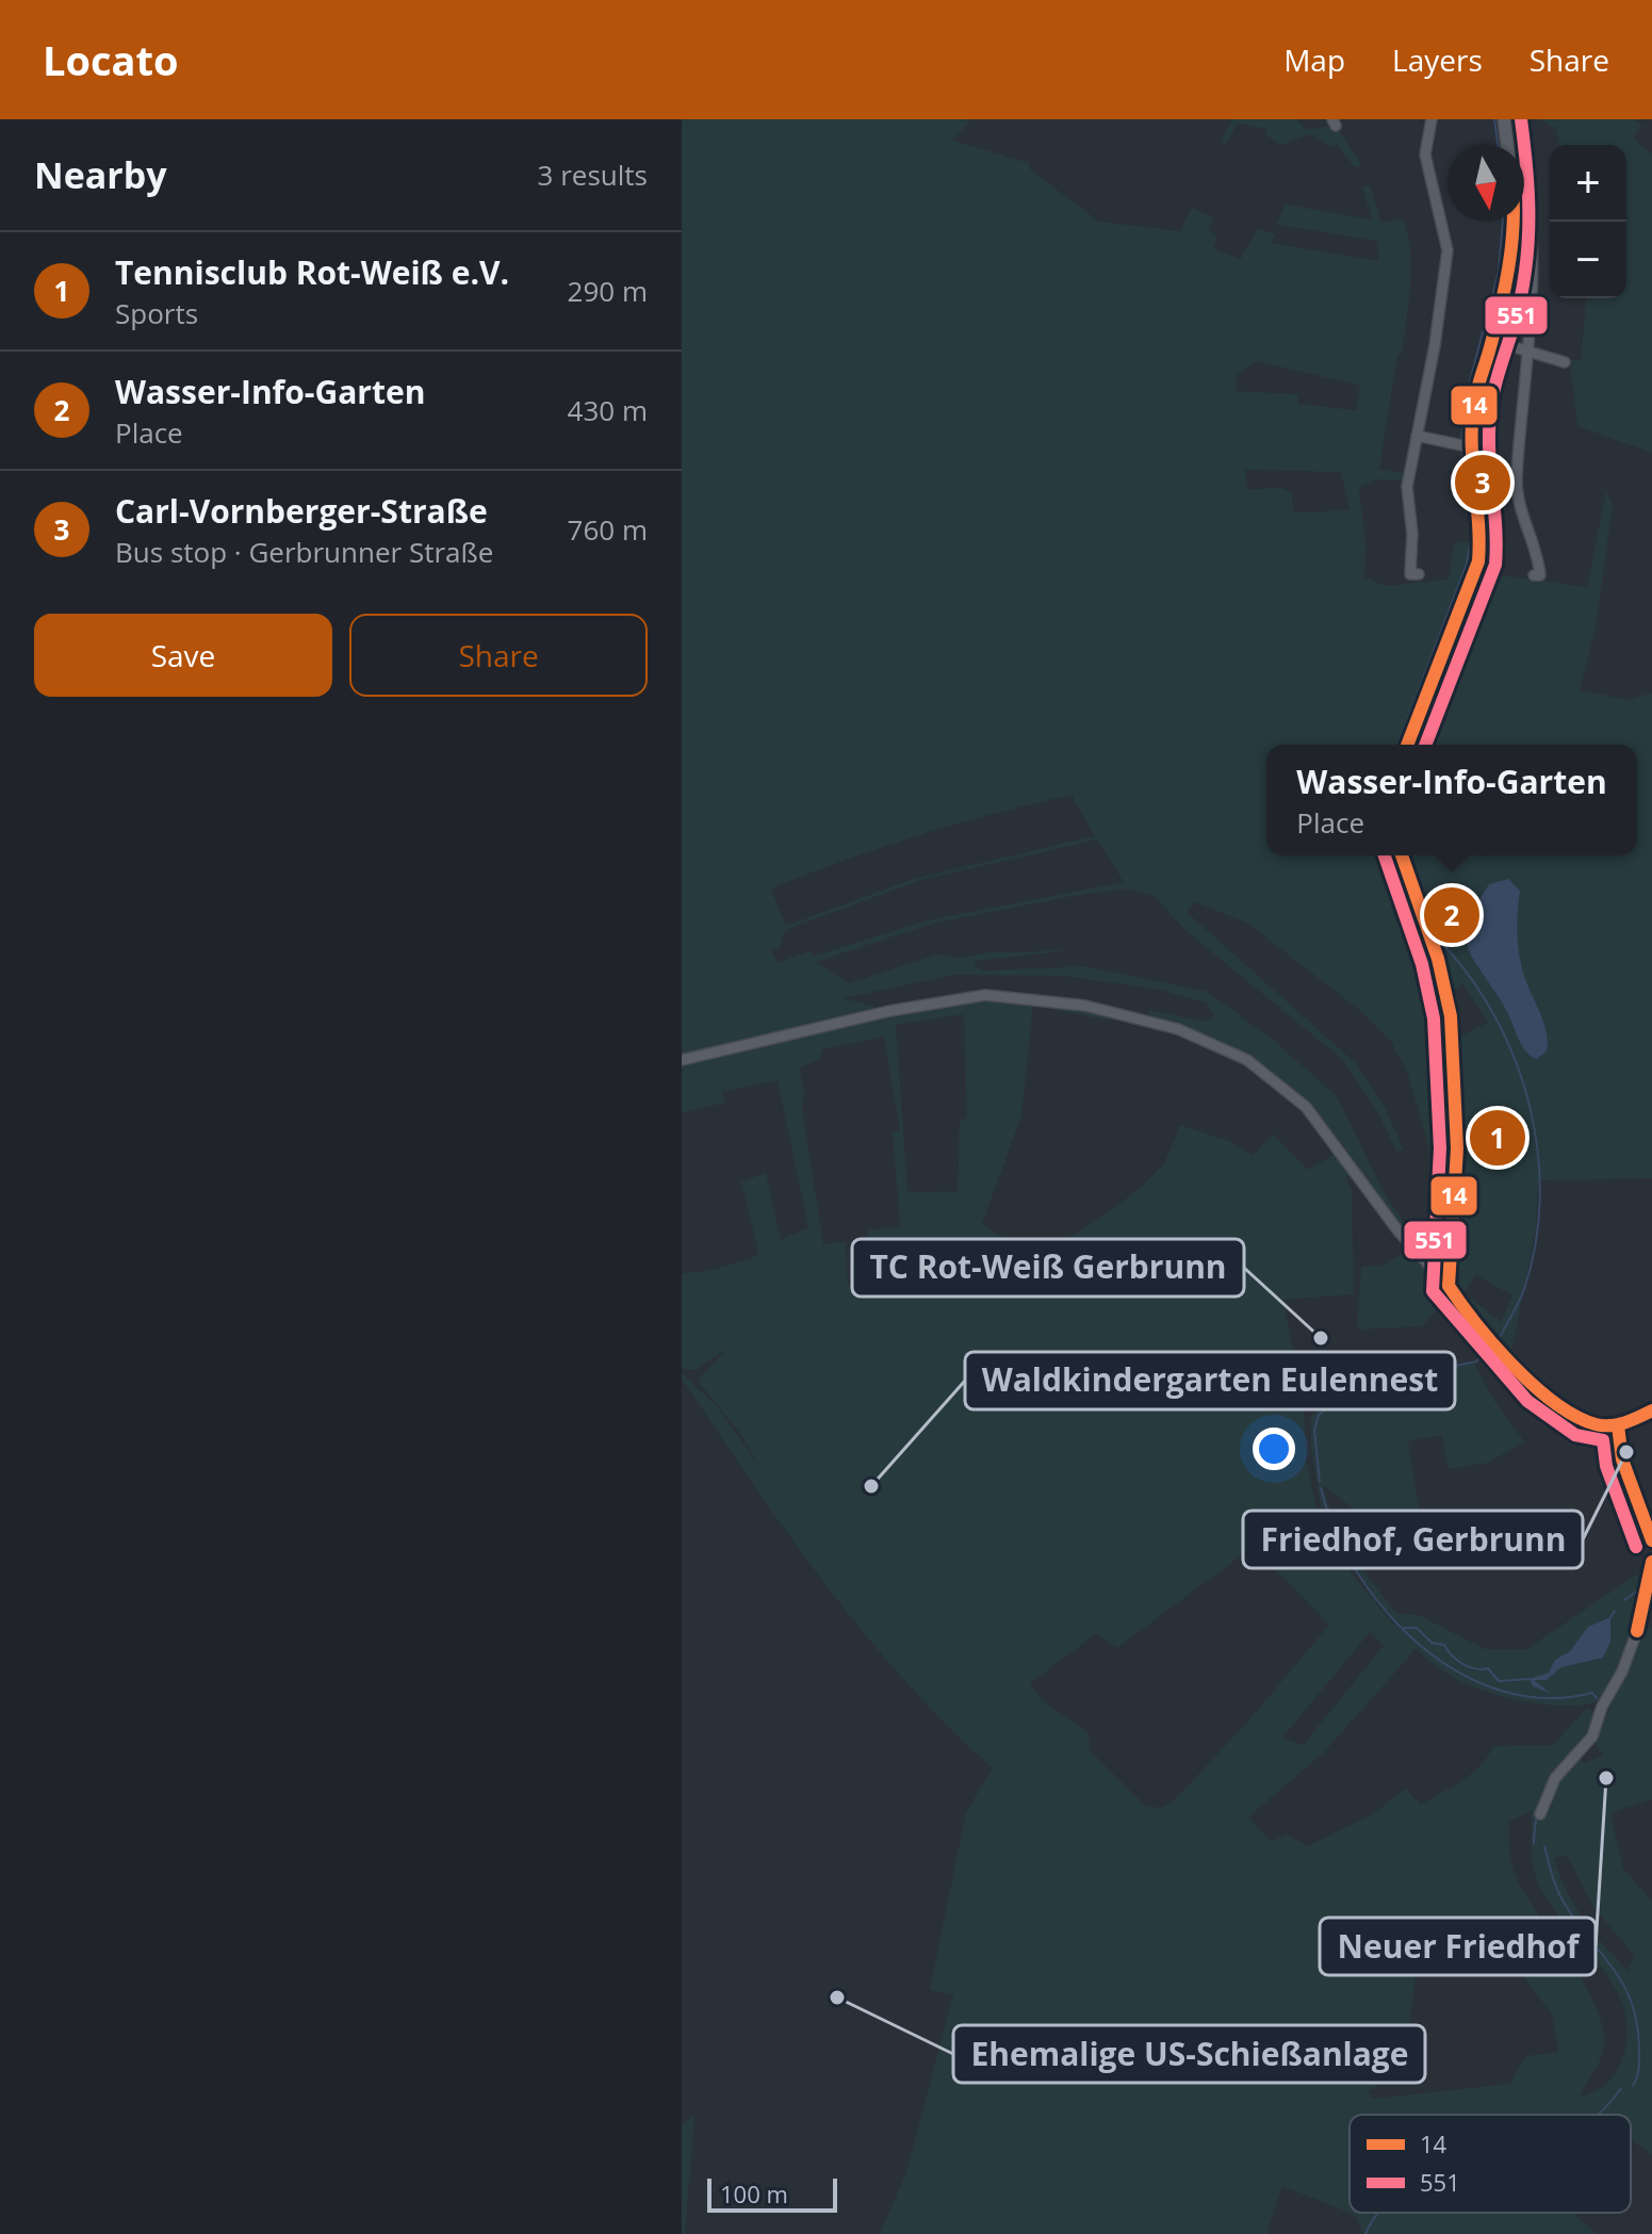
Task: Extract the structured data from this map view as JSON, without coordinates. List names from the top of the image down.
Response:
{
  "places": [
    "TC Rot-Weiß Gerbrunn",
    "Friedhof, Gerbrunn",
    "Waldkindergarten Eulennest",
    "Neuer Friedhof",
    "Ehemalige US-Schießanlage"
  ],
  "lines": ["transit line 551", "transit line 14"],
  "legend": ["14", "551"],
  "scale_bar": "100 m",
  "north": "bottom",
  "page": {
    "header": "Locato",
    "nav": ["Map", "Layers", "Share"],
    "heading": ["Nearby", "3 results"],
    "map_buttons": ["+", "−"],
    "list": [
      {
        "mark": "1",
        "name": "Tennisclub Rot-Weiß e.V.",
        "note": "Sports",
        "value": "290 m"
      },
      {
        "mark": "2",
        "name": "Wasser-Info-Garten",
        "note": "Place",
        "value": "430 m"
      },
      {
        "mark": "3",
        "name": "Carl-Vornberger-Straße",
        "note": "Bus stop · Gerbrunner Straße",
        "value": "760 m"
      }
    ],
    "pins": ["3", "2", "1"],
    "buttons": ["Save", "Share"],
    "popup": ["Wasser-Info-Garten", "Place"],
    "scale": "100 m"
  }
}
